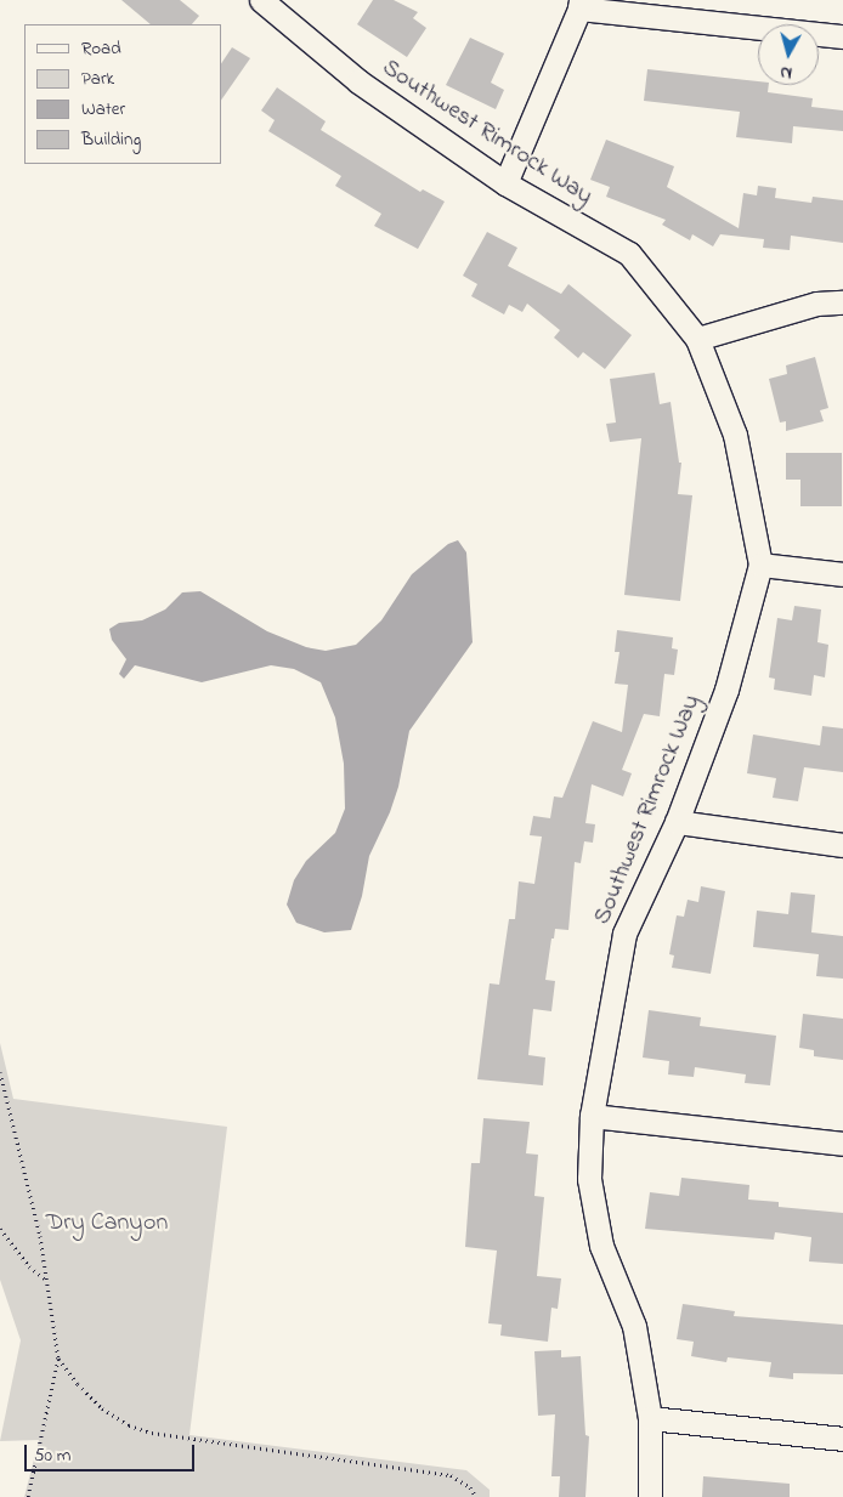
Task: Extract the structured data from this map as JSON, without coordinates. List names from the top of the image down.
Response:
{
  "streets": {
    "street": ["Southwest Rimrock Way"]
  },
  "parks": ["Dry Canyon"],
  "legend": [
    "Road",
    "Park",
    "Water",
    "Building"
  ],
  "scale_bar": "50 m",
  "north": "bottom"
}
